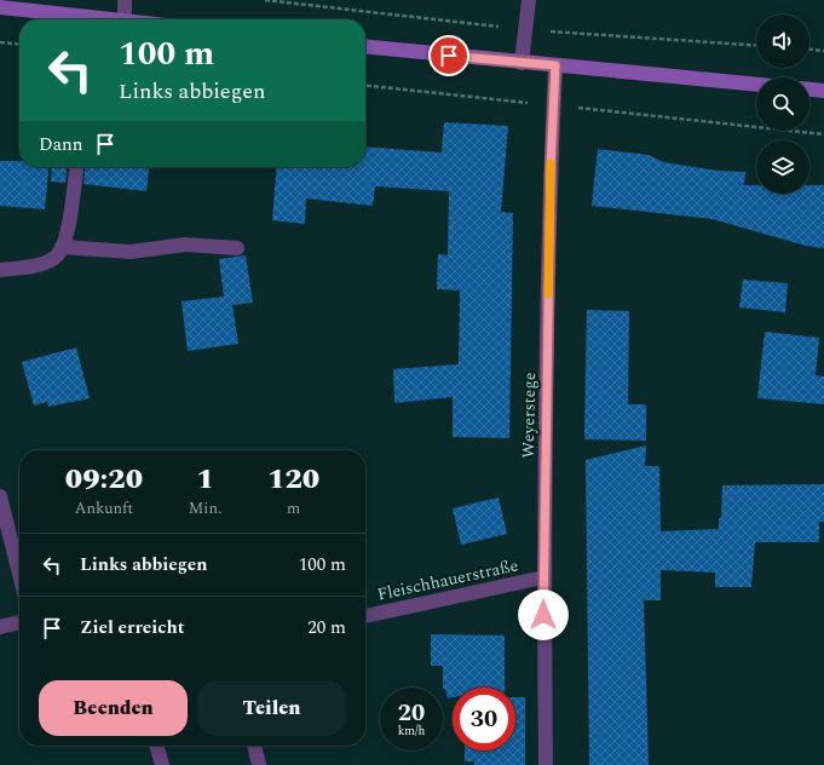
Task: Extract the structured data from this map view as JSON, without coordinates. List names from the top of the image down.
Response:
{
  "streets": {
    "street": ["Weyerstege", "Fleischhauerstraße"]
  },
  "crossings": [
    ["Weyerstege", "Fleischhauerstraße"]
  ],
  "page": {
    "turn": ["100 m", "Links abbiegen"],
    "then": "Dann",
    "eta": [
      "09:20",
      "Ankunft",
      "1",
      "Min.",
      "120",
      "m"
    ],
    "list": [
      {
        "name": "Links abbiegen",
        "value": "100 m"
      },
      {
        "name": "Ziel erreicht",
        "value": "20 m"
      }
    ],
    "buttons": ["Beenden", "Teilen"],
    "speed": "20 km/h",
    "limit": "30"
  }
}
